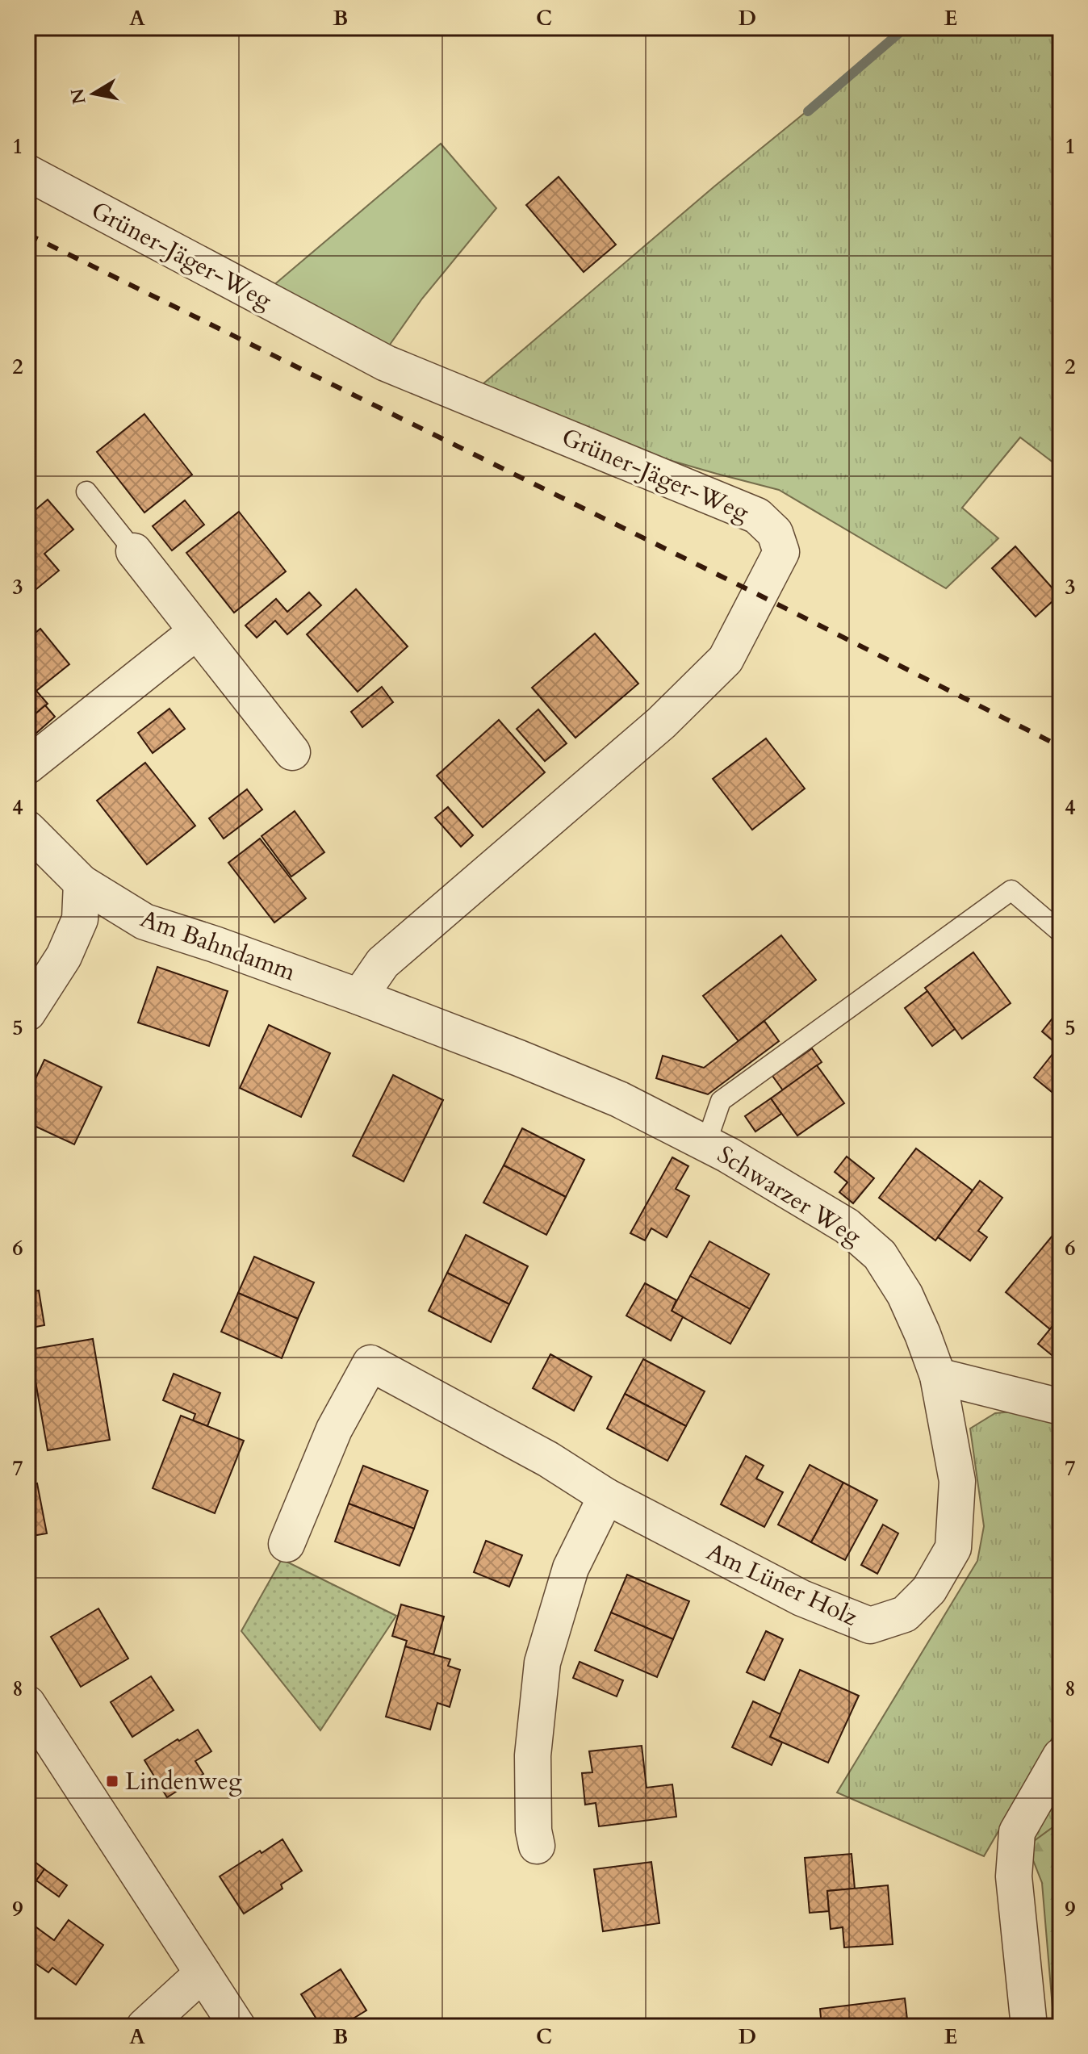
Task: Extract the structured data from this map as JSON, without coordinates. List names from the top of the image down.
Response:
{
  "streets": {
    "street": [
      "Grüner-Jäger-Weg",
      "Am Bahndamm",
      "Schwarzer Weg",
      "Am Lüner Holz"
    ]
  },
  "crossings": [
    ["Grüner-Jäger-Weg", "Am Bahndamm"],
    ["Grüner-Jäger-Weg", "Schwarzer Weg"],
    ["Am Bahndamm", "Schwarzer Weg"],
    ["Schwarzer Weg", "Am Lüner Holz"]
  ],
  "places": {
    "transit": ["Lindenweg"]
  },
  "north": "left",
  "grid": {
    "columns": [
      "A",
      "B",
      "C",
      "D",
      "E"
    ],
    "rows": [
      "1",
      "2",
      "3",
      "4",
      "5",
      "6",
      "7",
      "8",
      "9"
    ]
  }
}
